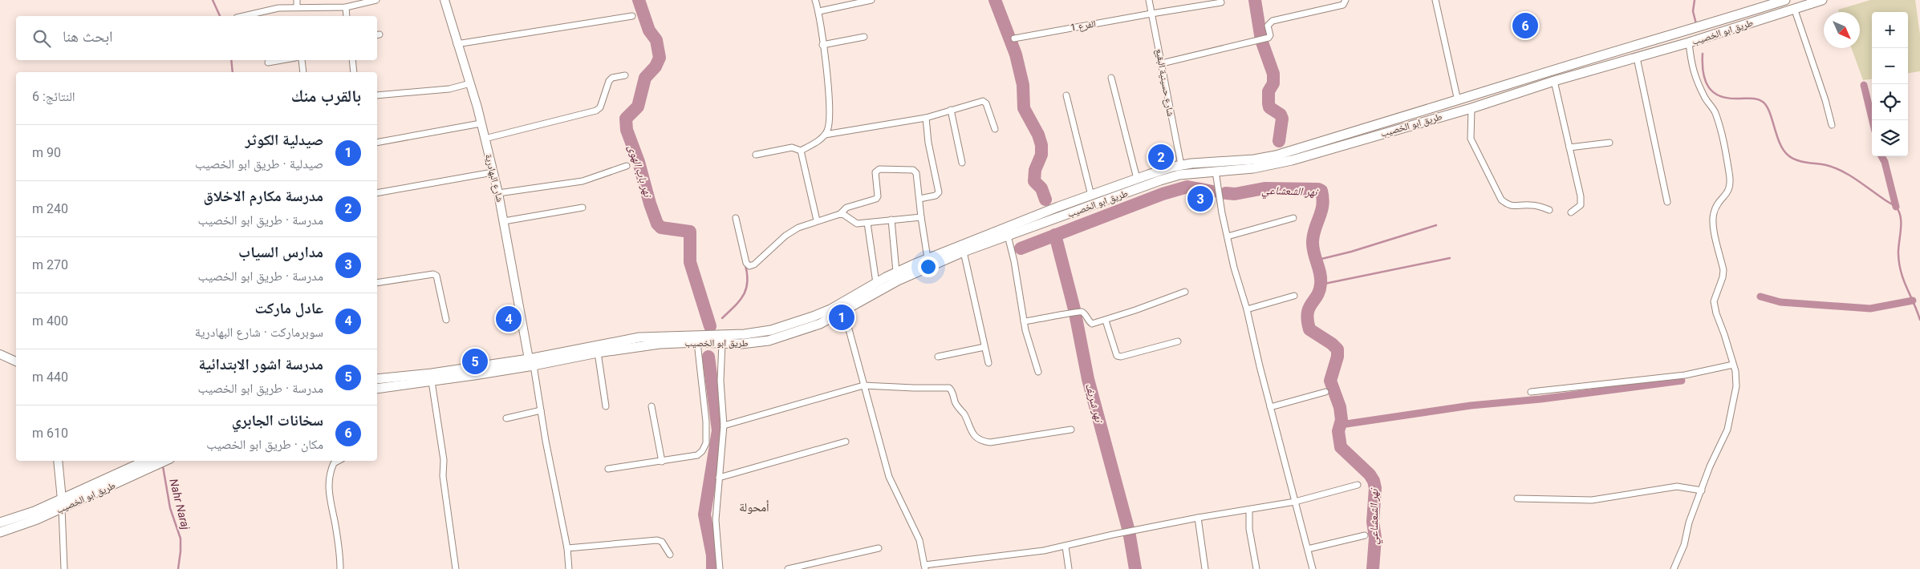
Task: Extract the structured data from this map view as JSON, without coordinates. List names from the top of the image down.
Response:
{
  "streets": {
    "main road": ["طريق ابو الخصيب", "شارع البهادرية"],
    "street": ["الفرع 1", "شارع حسينية البقيع"]
  },
  "crossings": [
    ["الفرع 1", "شارع حسينية البقيع"],
    ["طريق ابو الخصيب", "شارع حسينية البقيع"],
    ["طريق ابو الخصيب", "شارع البهادرية"]
  ],
  "districts": ["أمحولة"],
  "water": [
    "نهر باب الهوى",
    "نهر الشعشاعي",
    "نهر شريف",
    "Nahr Naraj"
  ],
  "north": "bottom right",
  "page": {
    "pins": [
      "6",
      "2",
      "3",
      "1",
      "4",
      "5"
    ],
    "map_buttons": ["+", "−"],
    "search": "ابحث هنا",
    "heading": ["بالقرب منك", "النتائج: 6"],
    "list": [
      {
        "mark": "1",
        "name": "صيدلية الكوثر",
        "note": "صيدلية · طريق ابو الخصيب",
        "value": "90 m"
      },
      {
        "mark": "2",
        "name": "مدرسة مكارم الاخلاق",
        "note": "مدرسة · طريق ابو الخصيب",
        "value": "240 m"
      },
      {
        "mark": "3",
        "name": "مدارس السياب",
        "note": "مدرسة · طريق ابو الخصيب",
        "value": "270 m"
      },
      {
        "mark": "4",
        "name": "عادل ماركت",
        "note": "سوبرماركت · شارع البهادرية",
        "value": "400 m"
      },
      {
        "mark": "5",
        "name": "مدرسة اشور الابتدائية",
        "note": "مدرسة · طريق ابو الخصيب",
        "value": "440 m"
      },
      {
        "mark": "6",
        "name": "سخانات الجابري",
        "note": "مكان · طريق ابو الخصيب",
        "value": "610 m"
      }
    ]
  }
}
